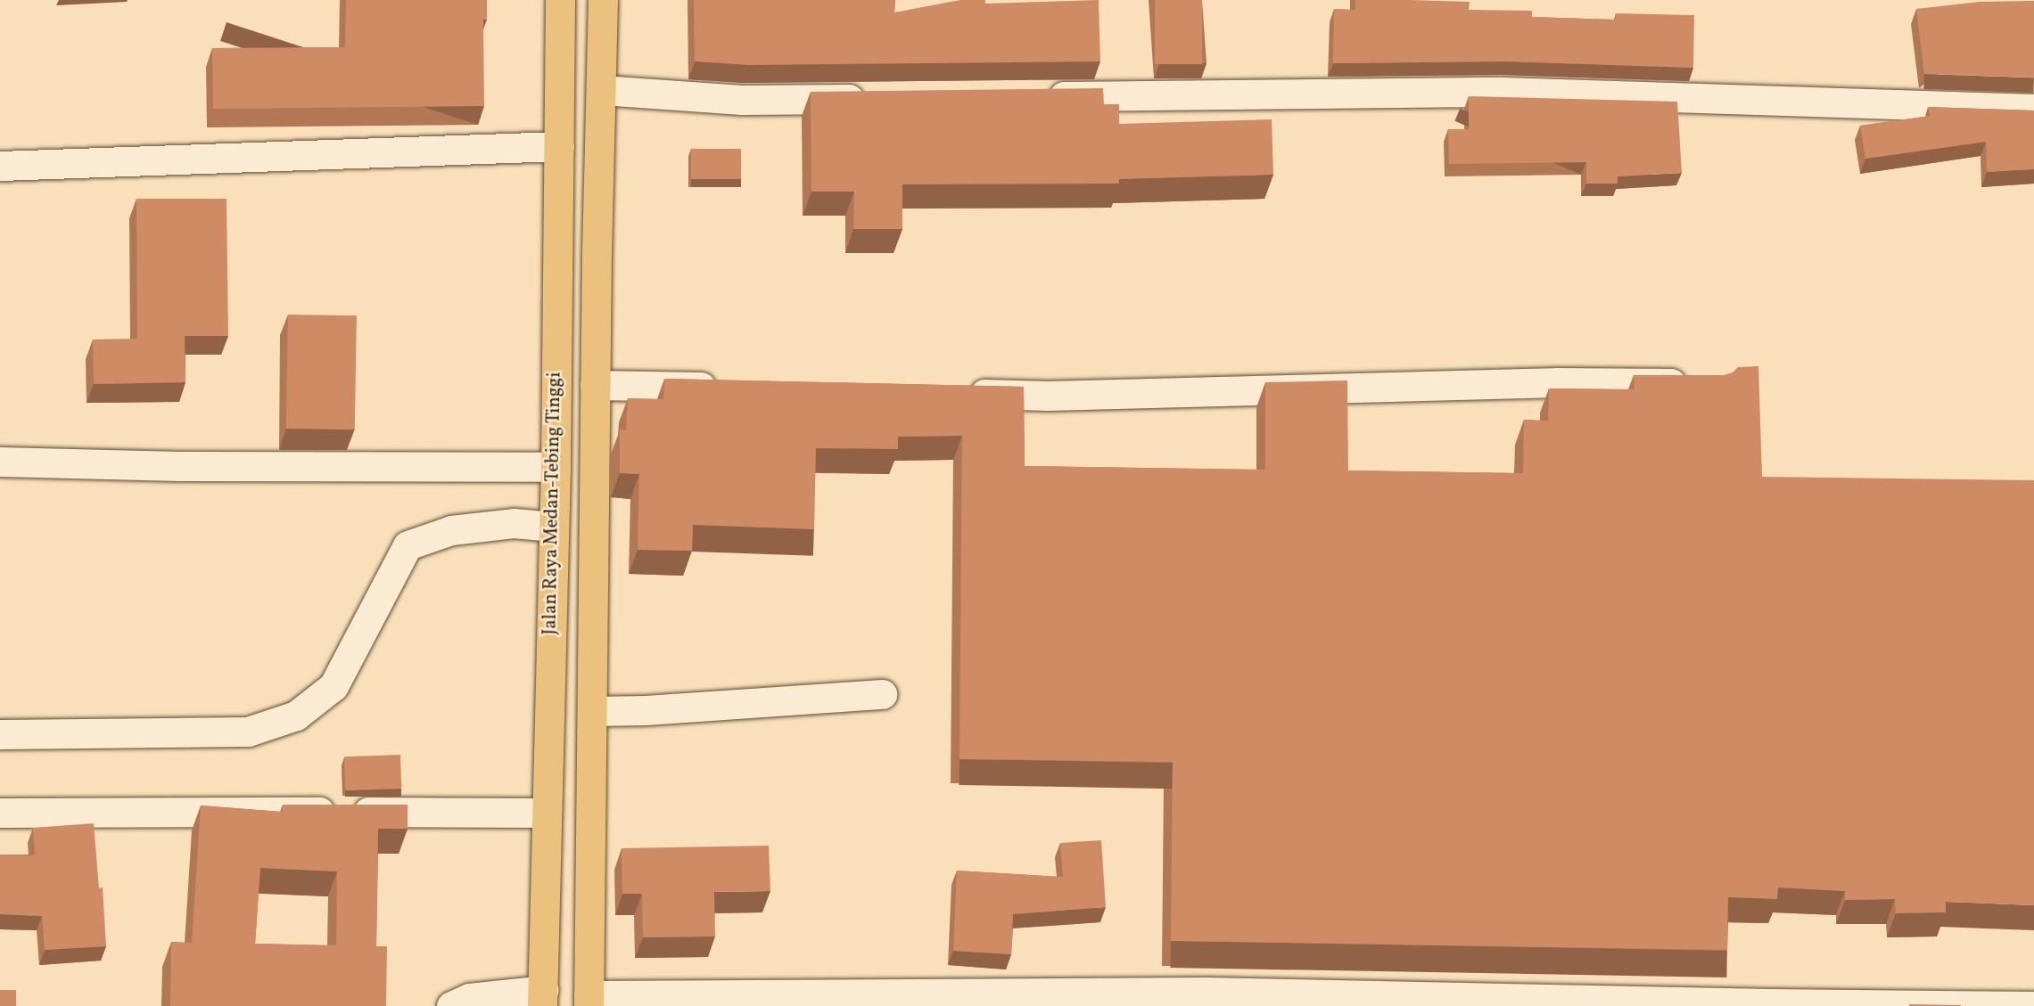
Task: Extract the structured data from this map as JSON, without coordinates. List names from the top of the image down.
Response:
{
  "streets": {
    "highway": ["Jalan Raya Medan-Tebing Tinggi"]
  }
}
